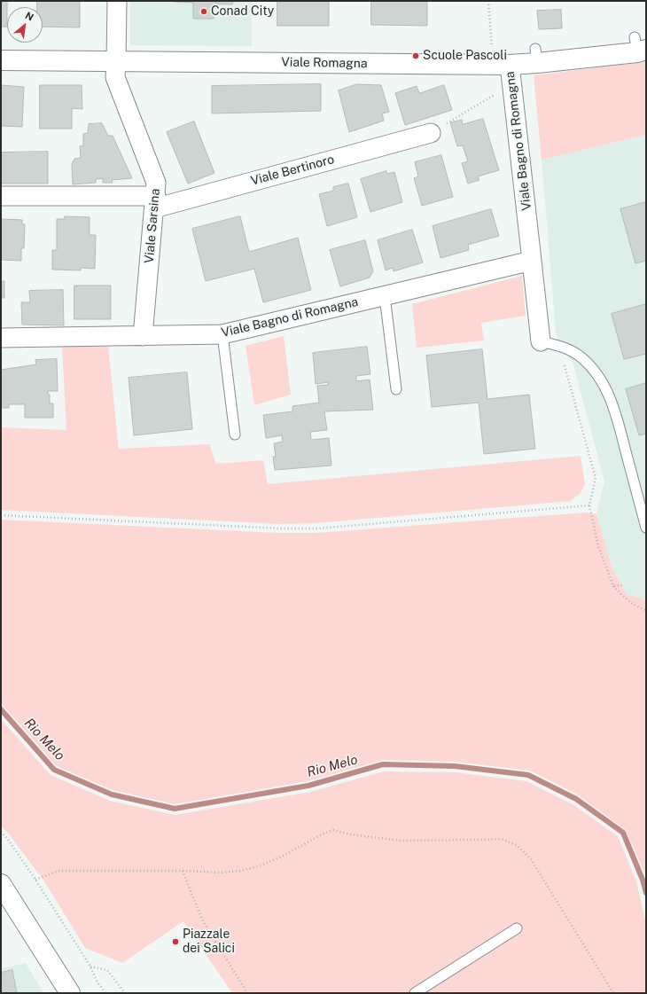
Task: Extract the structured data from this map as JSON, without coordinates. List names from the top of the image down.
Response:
{
  "streets": {
    "street": [
      "Viale Romagna",
      "Viale Bagno di Romagna",
      "Viale Bertinoro",
      "Viale Sarsina"
    ]
  },
  "crossings": [
    ["Viale Romagna", "Viale Bagno di Romagna"],
    ["Viale Romagna", "Viale Sarsina"],
    ["Viale Bagno di Romagna", "Viale Sarsina"],
    ["Viale Bertinoro", "Viale Sarsina"]
  ],
  "water": ["Rio Melo"],
  "places": ["Conad City", "Scuole Pascoli", "Piazzale dei Salici"],
  "north": "top right"
}
